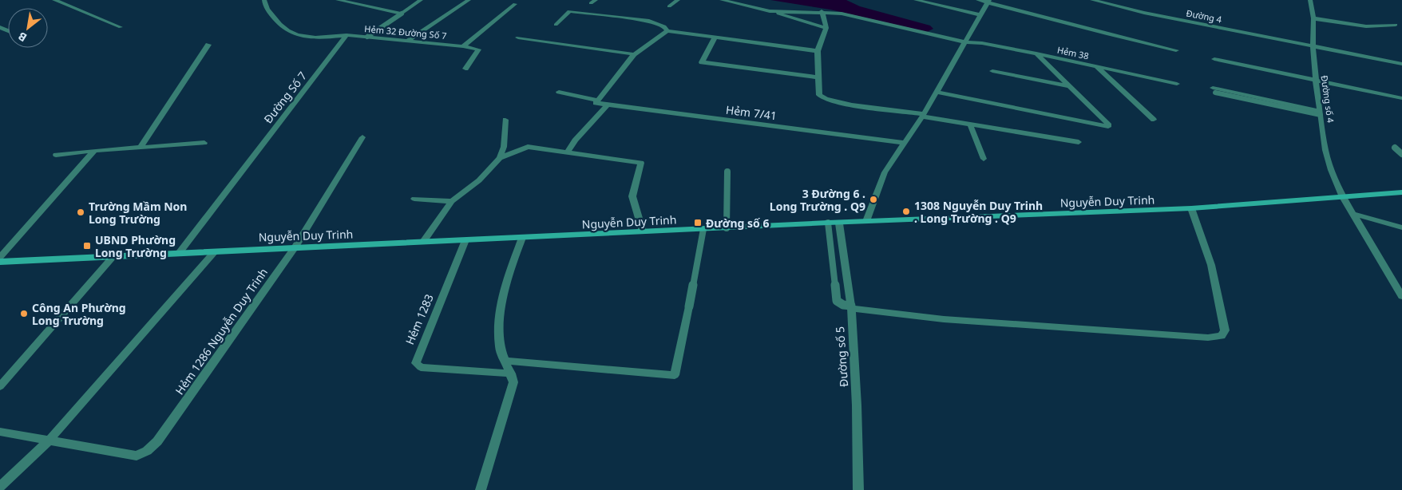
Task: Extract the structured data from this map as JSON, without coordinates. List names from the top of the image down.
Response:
{
  "streets": {
    "main road": ["Nguyễn Duy Trinh"],
    "street": [
      "Đường 4",
      "Hẻm 32 Đường Số 7",
      "Hẻm 38",
      "Đường Số 7",
      "Đường số 4",
      "Hẻm 7/41",
      "Hẻm 1283",
      "Hẻm 1286 Nguyễn Duy Trinh",
      "Đường số 5"
    ]
  },
  "crossings": [
    ["Đường 4", "Đường số 4"],
    ["Hẻm 32 Đường Số 7", "Đường Số 7"],
    ["Đường Số 7", "Nguyễn Duy Trinh"],
    ["Đường số 4", "Nguyễn Duy Trinh"],
    ["Nguyễn Duy Trinh", "Hẻm 1283"],
    ["Nguyễn Duy Trinh", "Hẻm 1286 Nguyễn Duy Trinh"],
    ["Nguyễn Duy Trinh", "Đường số 5"]
  ],
  "places": {
    "other": [
      "3 Đường 6 . Long Trường . Q9",
      "1308 Nguyễn Duy Trinh . Long Trường . Q9",
      "Trường Mầm Non Long Trường",
      "Công An Phường Long Trường"
    ],
    "transit": ["Đường số 6", "UBND Phường Long Trường"]
  },
  "north": "bottom left"
}
